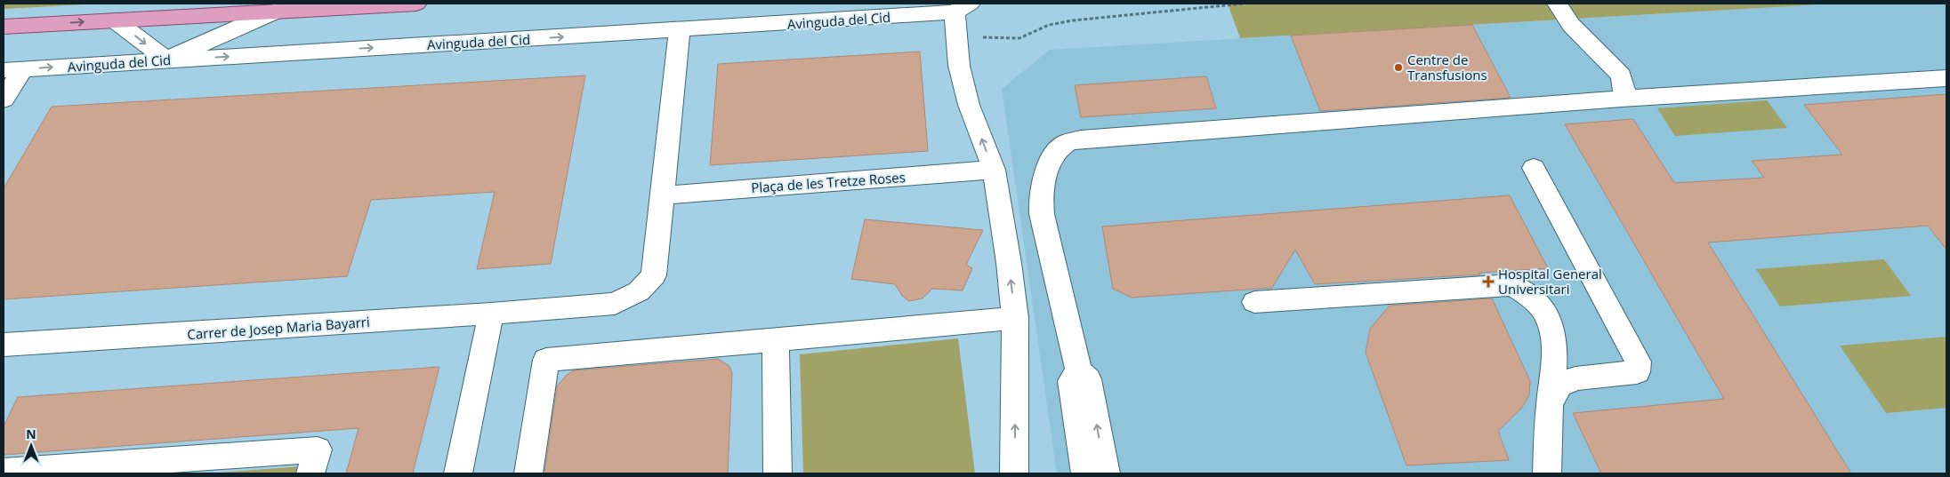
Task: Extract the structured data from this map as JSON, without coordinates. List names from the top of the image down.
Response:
{
  "streets": {
    "street": ["Avinguda del Cid", "Plaça de les Tretze Roses", "Carrer de Josep Maria Bayarri"]
  },
  "crossings": [
    ["Plaça de les Tretze Roses", "Carrer de Josep Maria Bayarri"]
  ],
  "one_way": ["Avinguda del Cid"],
  "places": {
    "other": ["Centre de Transfusions"],
    "health": ["Hospital General Universitari"]
  },
  "north": "top"
}
